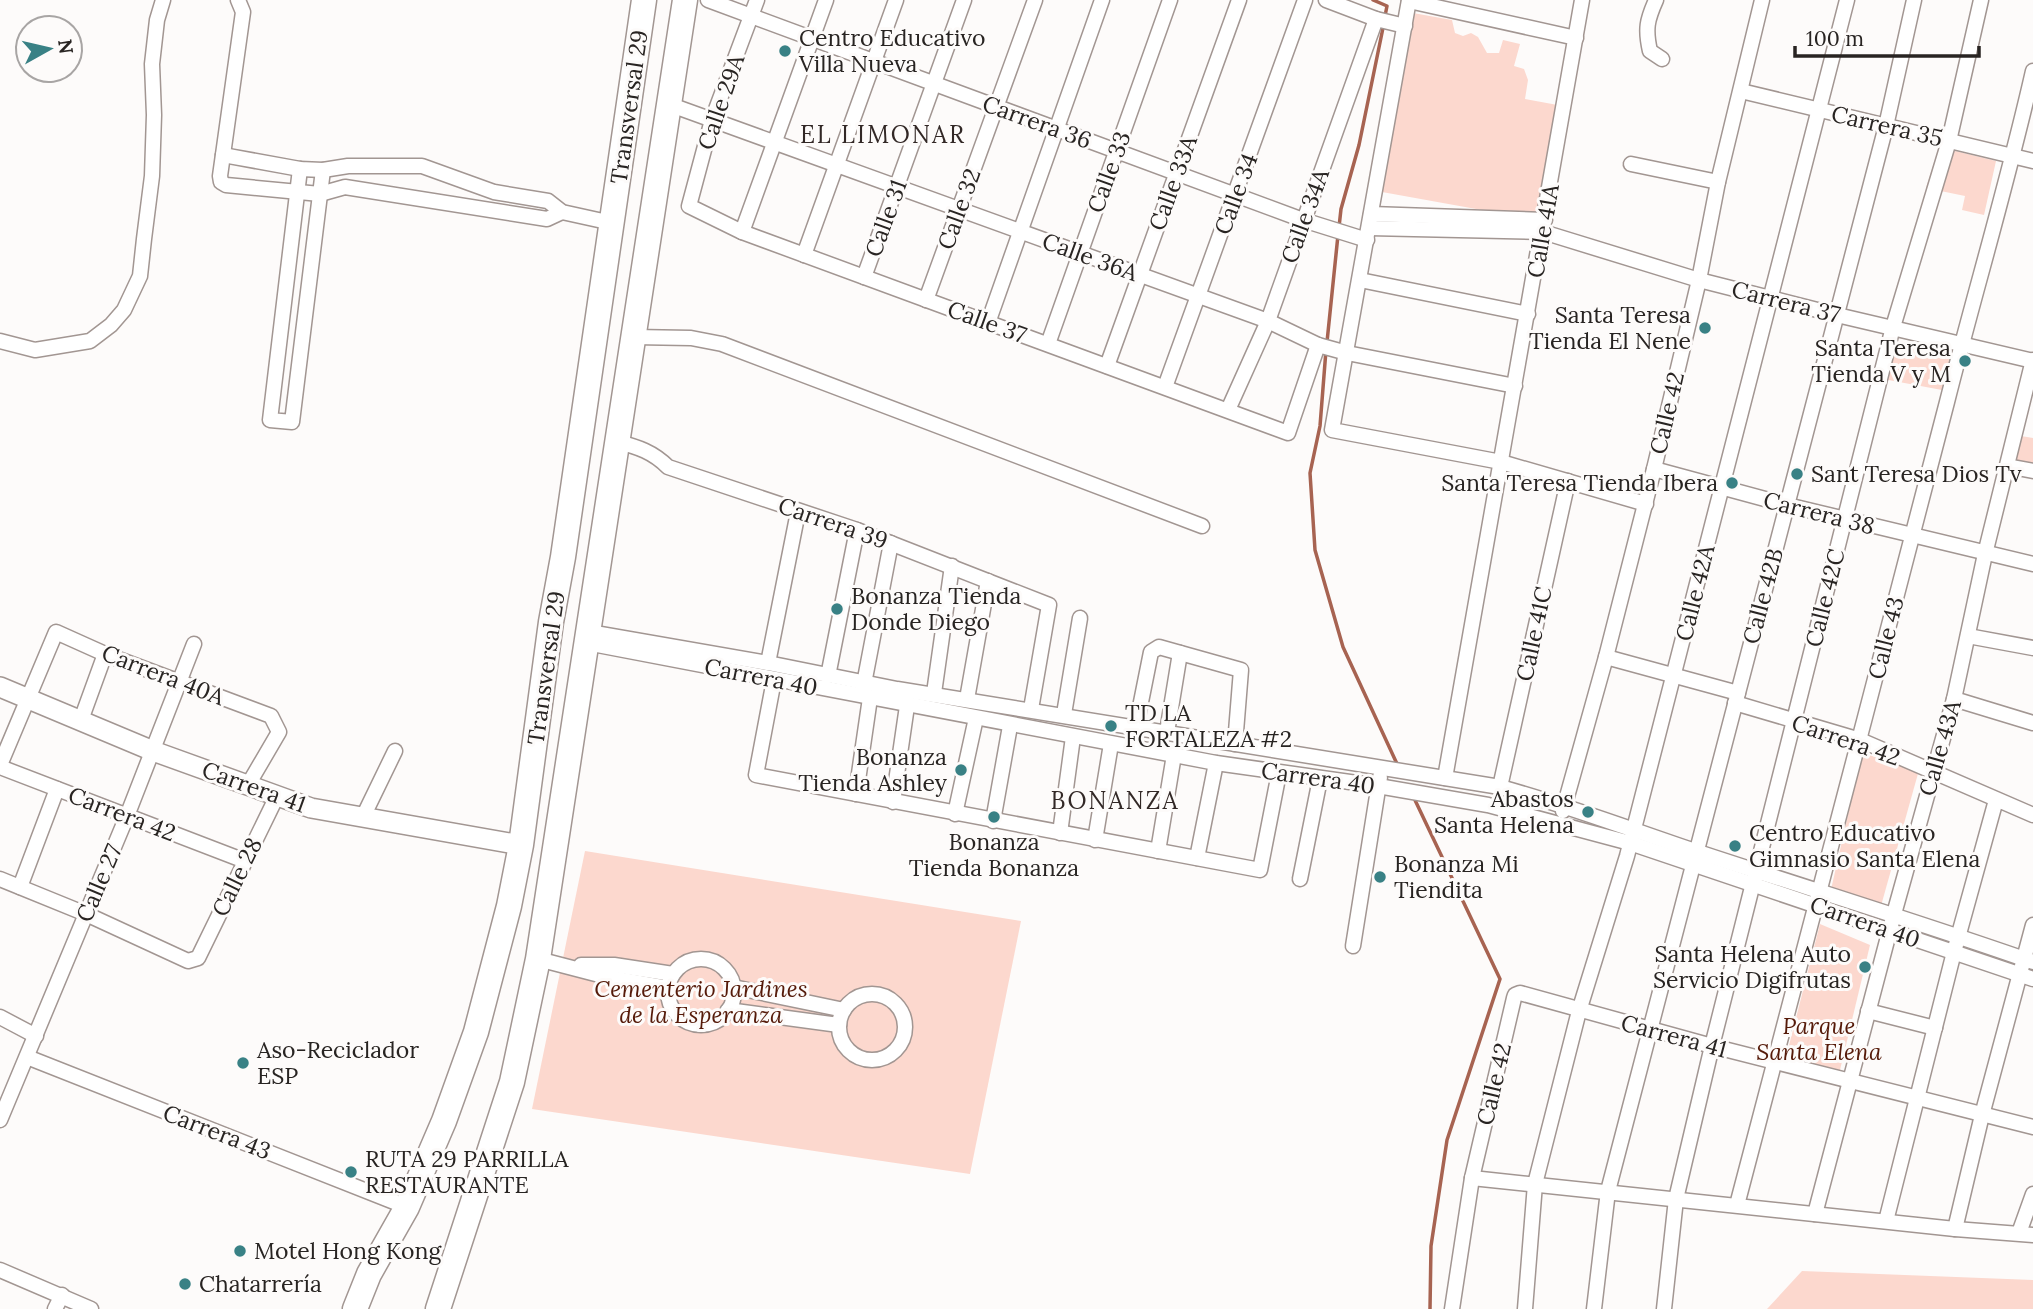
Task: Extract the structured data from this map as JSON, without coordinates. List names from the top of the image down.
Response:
{
  "streets": {
    "highway": ["Transversal 29"],
    "street": [
      "Calle 29A",
      "Carrera 36",
      "Carrera 35",
      "Calle 33",
      "Calle 33A",
      "Calle 34",
      "Calle 32",
      "Calle 34A",
      "Calle 31",
      "Calle 41A",
      "Calle 36A",
      "Carrera 37",
      "Calle 37",
      "Calle 42",
      "Carrera 38",
      "Carrera 39",
      "Calle 42A",
      "Calle 42B",
      "Calle 42C",
      "Calle 41C",
      "Calle 43",
      "Carrera 40A",
      "Carrera 40",
      "Carrera 42",
      "Calle 43A",
      "Carrera 41",
      "Calle 28",
      "Calle 27",
      "Carrera 43"
    ]
  },
  "crossings": [
    ["Calle 29A", "Carrera 36"],
    ["Calle 29A", "Calle 36A"],
    ["Calle 29A", "Calle 37"],
    ["Transversal 29", "Calle 36A"],
    ["Transversal 29", "Carrera 39"],
    ["Transversal 29", "Carrera 40"],
    ["Transversal 29", "Carrera 41"],
    ["Transversal 29", "Carrera 43"],
    ["Carrera 36", "Calle 33"],
    ["Carrera 36", "Calle 33A"],
    ["Carrera 36", "Calle 34"],
    ["Carrera 36", "Calle 32"],
    ["Carrera 36", "Calle 34A"],
    ["Carrera 36", "Calle 31"],
    ["Carrera 36", "Calle 41A"],
    ["Carrera 36", "Carrera 37"],
    ["Carrera 35", "Calle 42"],
    ["Carrera 35", "Calle 42A"],
    ["Carrera 35", "Calle 42B"],
    ["Carrera 35", "Calle 42C"],
    ["Carrera 35", "Calle 43"],
    ["Calle 33", "Calle 36A"],
    ["Calle 33", "Calle 37"],
    ["Calle 33A", "Calle 36A"],
    ["Calle 33A", "Calle 37"],
    ["Calle 34", "Calle 36A"],
    ["Calle 34", "Calle 37"],
    ["Calle 32", "Calle 36A"],
    ["Calle 32", "Calle 37"],
    ["Calle 34A", "Calle 36A"],
    ["Calle 34A", "Calle 37"],
    ["Calle 31", "Calle 36A"],
    ["Calle 31", "Calle 37"],
    ["Calle 41A", "Calle 36A"],
    ["Calle 41A", "Carrera 37"],
    ["Calle 41A", "Carrera 40"],
    ["Calle 36A", "Calle 37"],
    ["Carrera 37", "Calle 42"],
    ["Carrera 37", "Calle 42A"],
    ["Carrera 37", "Calle 42B"],
    ["Carrera 37", "Calle 42C"],
    ["Carrera 37", "Calle 43"],
    ["Carrera 37", "Calle 43A"],
    ["Calle 42", "Carrera 38"],
    ["Calle 42", "Carrera 40"],
    ["Calle 42", "Carrera 42"],
    ["Calle 42", "Carrera 41"],
    ["Carrera 38", "Calle 42A"],
    ["Carrera 38", "Calle 42B"],
    ["Carrera 38", "Calle 42C"],
    ["Carrera 38", "Calle 43"],
    ["Carrera 38", "Calle 43A"],
    ["Carrera 39", "Carrera 40"],
    ["Calle 42A", "Carrera 40"],
    ["Calle 42A", "Carrera 42"],
    ["Calle 42A", "Carrera 41"],
    ["Calle 42B", "Carrera 40"],
    ["Calle 42B", "Carrera 42"],
    ["Calle 42B", "Carrera 41"],
    ["Calle 42C", "Carrera 40"],
    ["Calle 42C", "Carrera 42"],
    ["Calle 42C", "Carrera 41"],
    ["Calle 41C", "Carrera 40"],
    ["Calle 43", "Carrera 40"],
    ["Calle 43", "Carrera 42"],
    ["Calle 43", "Carrera 41"],
    ["Carrera 40A", "Carrera 41"],
    ["Carrera 40A", "Calle 27"],
    ["Carrera 40", "Calle 43A"],
    ["Carrera 42", "Calle 43A"],
    ["Carrera 42", "Calle 28"],
    ["Carrera 42", "Calle 27"],
    ["Calle 43A", "Carrera 41"],
    ["Carrera 41", "Calle 28"],
    ["Carrera 41", "Calle 27"],
    ["Calle 28", "Calle 27"],
    ["Calle 27", "Carrera 43"]
  ],
  "districts": ["EL LIMONAR", "BONANZA"],
  "parks": ["Cementerio Jardines de la Esperanza", "Parque Santa Elena"],
  "places": [
    "Centro Educativo Villa Nueva",
    "Santa Teresa Tienda El Nene",
    "Santa Teresa Tienda V y M",
    "Sant Teresa Dios Tv",
    "Santa Teresa Tienda Ibera",
    "Bonanza Tienda Donde Diego",
    "TD LA FORTALEZA #2",
    "Bonanza Tienda Ashley",
    "Abastos Santa Helena",
    "Bonanza Tienda Bonanza",
    "Centro Educativo Gimnasio Santa Elena",
    "Bonanza Mi Tiendita",
    "Santa Helena Auto Servicio Digifrutas",
    "Aso-Reciclador ESP",
    "RUTA 29 PARRILLA RESTAURANTE",
    "Motel Hong Kong",
    "Chatarrería"
  ],
  "scale_bar": "100 m",
  "north": "right"
}
